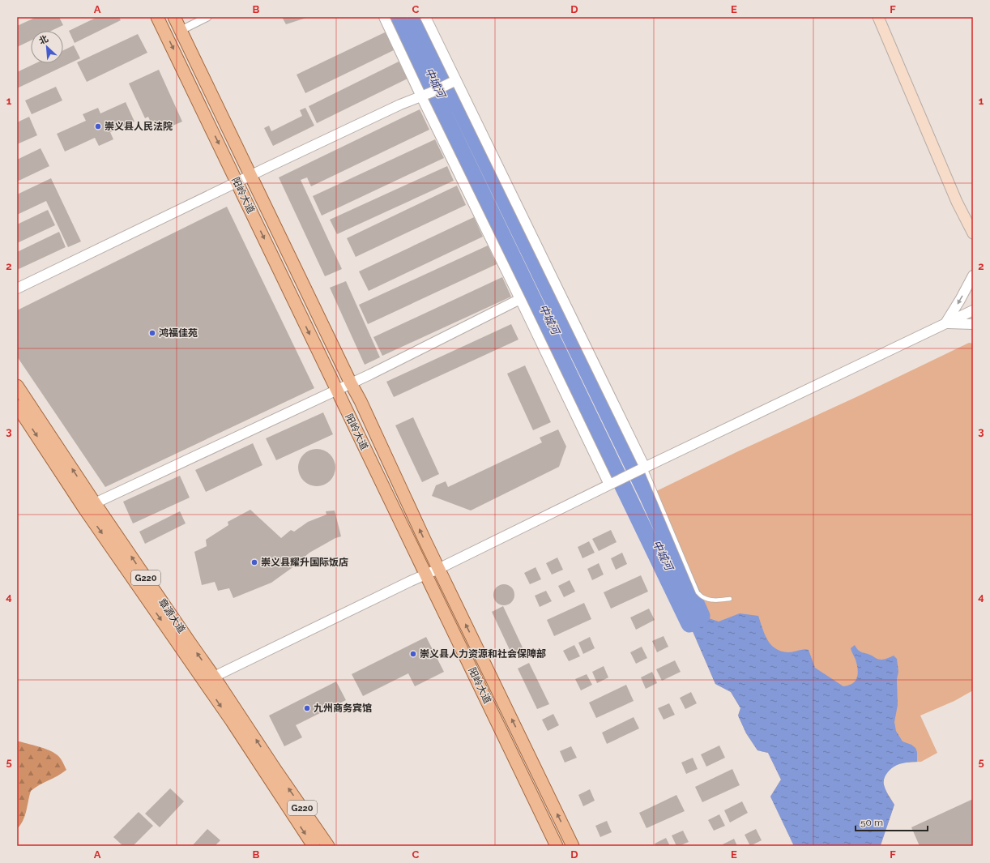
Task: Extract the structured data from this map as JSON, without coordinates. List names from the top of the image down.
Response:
{
  "streets": {
    "main road": ["阳岭大道", "G220", "章源大道"]
  },
  "water": ["中城河"],
  "places": [
    "崇义县人民法院",
    "鸿福佳苑",
    "崇义县耀升国际饭店",
    "崇义县人力资源和社会保障部",
    "九州商务宾馆"
  ],
  "scale_bar": "50 m",
  "north": "top left",
  "grid": {
    "columns": [
      "A",
      "B",
      "C",
      "D",
      "E",
      "F"
    ],
    "rows": [
      "1",
      "2",
      "3",
      "4",
      "5"
    ]
  }
}
